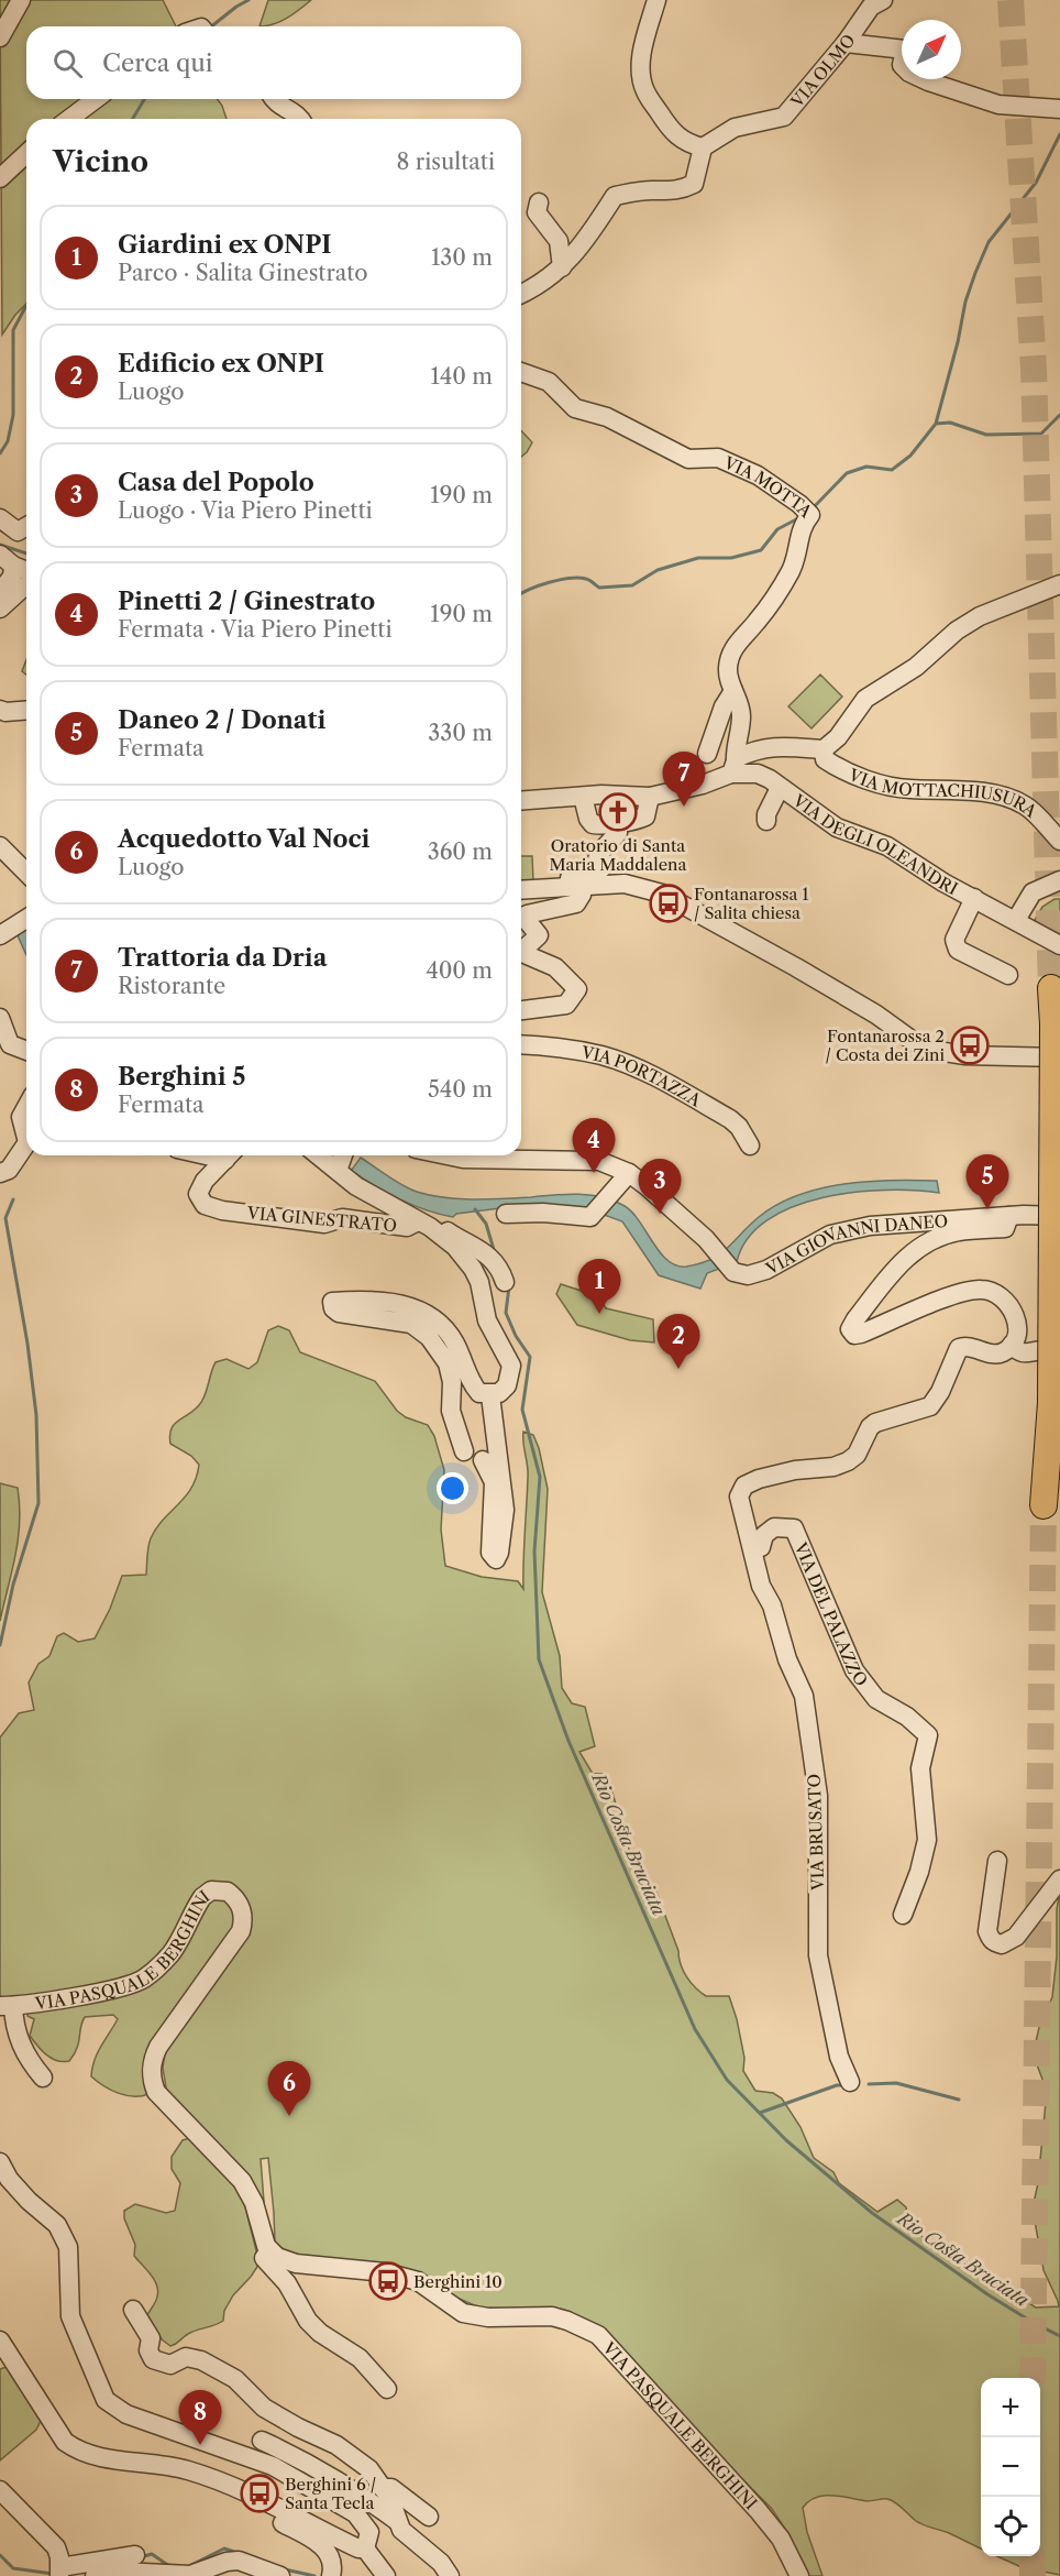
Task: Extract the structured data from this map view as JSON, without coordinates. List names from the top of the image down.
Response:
{
  "streets": {
    "street": [
      "VIA OLMO",
      "VIA MOTTA",
      "VIA MOTTACHIUSURA",
      "VIA DEGLI OLEANDRI",
      "VIA PORTAZZA",
      "VIA GINESTRATO",
      "VIA GIOVANNI DANEO",
      "VIA DEL PALAZZO",
      "VIA BRUSATO",
      "VIA PASQUALE BERGHINI"
    ]
  },
  "crossings": [
    ["VIA MOTTA", "VIA DEGLI OLEANDRI"],
    ["VIA DEL PALAZZO", "VIA BRUSATO"]
  ],
  "water": ["Rio Costa Bruciata"],
  "places": {
    "church": ["Oratorio di Santa Maria Maddalena"],
    "bus stop": [
      "Fontanarossa 1 / Salita chiesa",
      "Fontanarossa 2 / Costa dei Zini",
      "Berghini 10",
      "Berghini 6 / Santa Tecla"
    ]
  },
  "north": "top right",
  "page": {
    "search": "Cerca qui",
    "heading": ["Vicino", "8 risultati"],
    "list": [
      {
        "mark": "1",
        "name": "Giardini ex ONPI",
        "note": "Parco · Salita Ginestrato",
        "value": "130 m"
      },
      {
        "mark": "2",
        "name": "Edificio ex ONPI",
        "note": "Luogo",
        "value": "140 m"
      },
      {
        "mark": "3",
        "name": "Casa del Popolo",
        "note": "Luogo · Via Piero Pinetti",
        "value": "190 m"
      },
      {
        "mark": "4",
        "name": "Pinetti 2 / Ginestrato",
        "note": "Fermata · Via Piero Pinetti",
        "value": "190 m"
      },
      {
        "mark": "5",
        "name": "Daneo 2 / Donati",
        "note": "Fermata",
        "value": "330 m"
      },
      {
        "mark": "6",
        "name": "Acquedotto Val Noci",
        "note": "Luogo",
        "value": "360 m"
      },
      {
        "mark": "7",
        "name": "Trattoria da Dria",
        "note": "Ristorante",
        "value": "400 m"
      },
      {
        "mark": "8",
        "name": "Berghini 5",
        "note": "Fermata",
        "value": "540 m"
      }
    ],
    "pins": [
      "7",
      "4",
      "5",
      "3",
      "1",
      "2",
      "6",
      "8"
    ],
    "map_buttons": ["+", "−"]
  }
}
